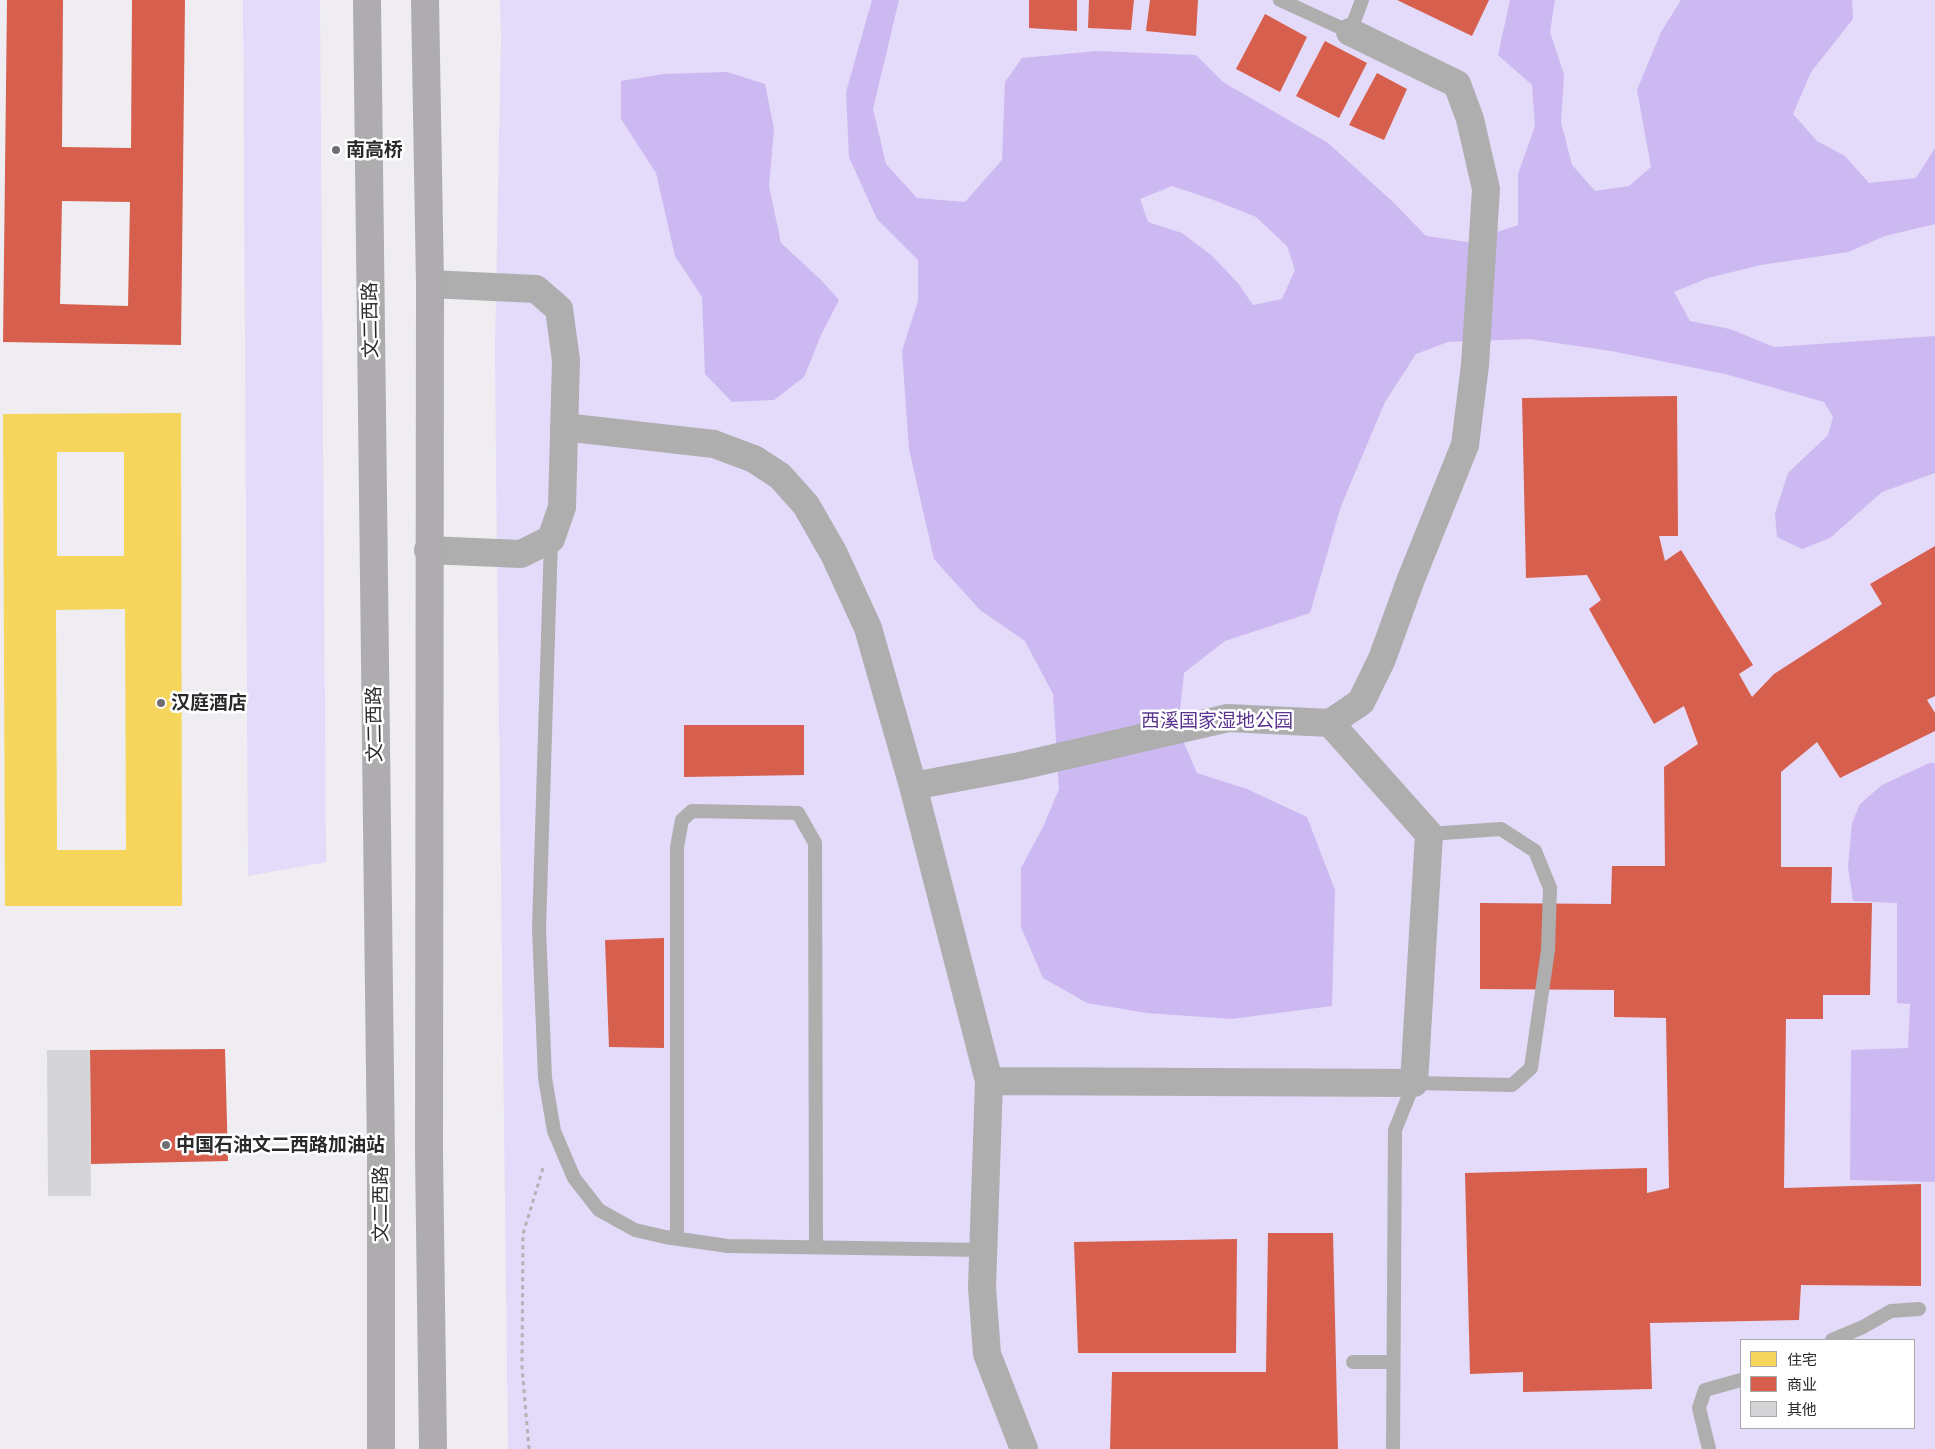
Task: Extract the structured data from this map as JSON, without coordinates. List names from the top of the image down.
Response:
{
  "streets": {
    "main road": ["文二西路"]
  },
  "parks": ["西溪国家湿地公园"],
  "places": ["南高桥", "汉庭酒店", "中国石油文二西路加油站"],
  "legend": ["住宅", "商业", "其他"]
}
